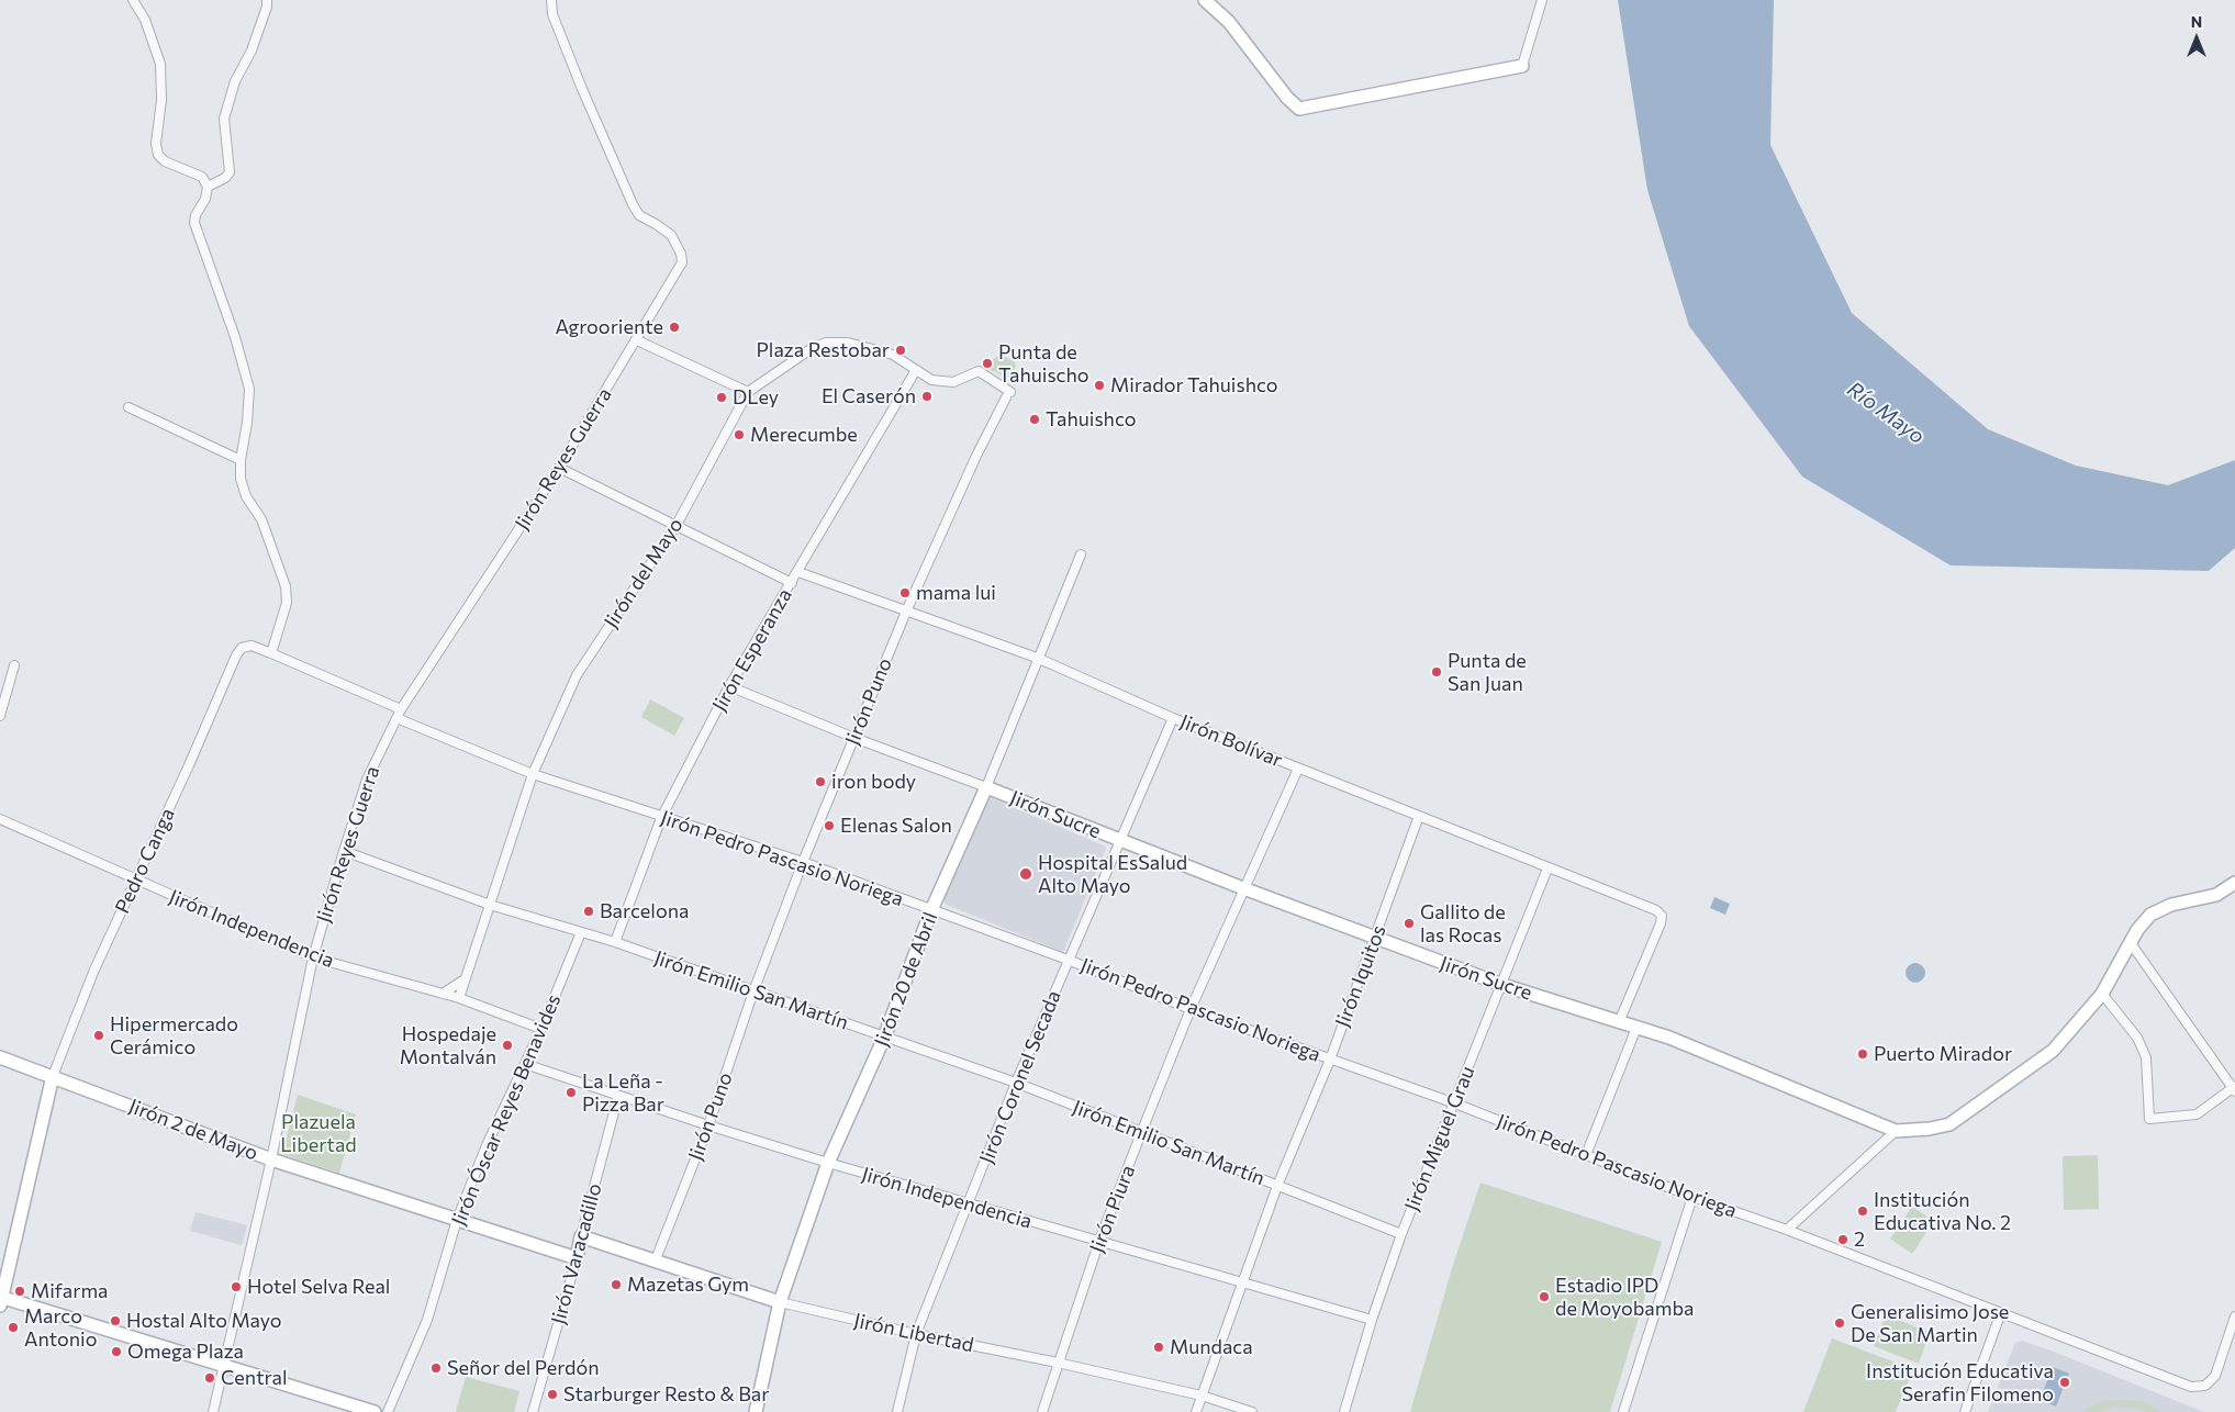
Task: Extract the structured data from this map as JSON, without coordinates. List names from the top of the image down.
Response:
{
  "streets": {
    "street": [
      "Jirón Reyes Guerra",
      "Jirón del Mayo",
      "Jirón Esperanza",
      "Jirón Puno",
      "Jirón Bolívar",
      "Jirón Sucre",
      "Jirón Pedro Pascasio Noriega",
      "Pedro Canga",
      "Jirón Independencia",
      "Jirón Iquitos",
      "Jirón 20 de Abril",
      "Jirón Emilio San Martín",
      "Jirón Coronel Secada",
      "Jirón Óscar Reyes Benavides",
      "Jirón 2 de Mayo",
      "Jirón Miguel Grau",
      "Jirón Piura",
      "Jirón Varacadillo",
      "Jirón Libertad"
    ]
  },
  "crossings": [
    ["Jirón Reyes Guerra", "Jirón Pedro Pascasio Noriega"],
    ["Jirón Reyes Guerra", "Jirón Independencia"],
    ["Jirón Reyes Guerra", "Jirón Emilio San Martín"],
    ["Jirón Reyes Guerra", "Jirón 2 de Mayo"],
    ["Jirón del Mayo", "Jirón Esperanza"],
    ["Jirón del Mayo", "Jirón Puno"],
    ["Jirón del Mayo", "Jirón Pedro Pascasio Noriega"],
    ["Jirón del Mayo", "Jirón Independencia"],
    ["Jirón del Mayo", "Jirón Emilio San Martín"],
    ["Jirón Esperanza", "Jirón Bolívar"],
    ["Jirón Esperanza", "Jirón Pedro Pascasio Noriega"],
    ["Jirón Esperanza", "Jirón Emilio San Martín"],
    ["Jirón Puno", "Jirón Bolívar"],
    ["Jirón Puno", "Jirón Pedro Pascasio Noriega"],
    ["Jirón Puno", "Jirón Independencia"],
    ["Jirón Puno", "Jirón Emilio San Martín"],
    ["Jirón Puno", "Jirón Libertad"],
    ["Jirón Bolívar", "Jirón Sucre"],
    ["Jirón Bolívar", "Jirón Iquitos"],
    ["Jirón Bolívar", "Jirón 20 de Abril"],
    ["Jirón Bolívar", "Jirón Coronel Secada"],
    ["Jirón Bolívar", "Jirón Miguel Grau"],
    ["Jirón Bolívar", "Jirón Piura"],
    ["Jirón Sucre", "Jirón Iquitos"],
    ["Jirón Sucre", "Jirón 20 de Abril"],
    ["Jirón Sucre", "Jirón Coronel Secada"],
    ["Jirón Sucre", "Jirón Miguel Grau"],
    ["Jirón Sucre", "Jirón Piura"],
    ["Jirón Pedro Pascasio Noriega", "Jirón Iquitos"],
    ["Jirón Pedro Pascasio Noriega", "Jirón 20 de Abril"],
    ["Jirón Pedro Pascasio Noriega", "Jirón Coronel Secada"],
    ["Jirón Pedro Pascasio Noriega", "Jirón Miguel Grau"],
    ["Jirón Pedro Pascasio Noriega", "Jirón Piura"],
    ["Pedro Canga", "Jirón Independencia"],
    ["Pedro Canga", "Jirón 2 de Mayo"],
    ["Jirón Independencia", "Jirón Iquitos"],
    ["Jirón Independencia", "Jirón 20 de Abril"],
    ["Jirón Independencia", "Jirón Coronel Secada"],
    ["Jirón Independencia", "Jirón Óscar Reyes Benavides"],
    ["Jirón Independencia", "Jirón Miguel Grau"],
    ["Jirón Independencia", "Jirón Piura"],
    ["Jirón Independencia", "Jirón Varacadillo"],
    ["Jirón Iquitos", "Jirón Emilio San Martín"],
    ["Jirón Iquitos", "Jirón Libertad"],
    ["Jirón 20 de Abril", "Jirón Emilio San Martín"],
    ["Jirón 20 de Abril", "Jirón Libertad"],
    ["Jirón Emilio San Martín", "Jirón Coronel Secada"],
    ["Jirón Emilio San Martín", "Jirón Óscar Reyes Benavides"],
    ["Jirón Emilio San Martín", "Jirón Miguel Grau"],
    ["Jirón Emilio San Martín", "Jirón Piura"],
    ["Jirón Coronel Secada", "Jirón Libertad"],
    ["Jirón Óscar Reyes Benavides", "Jirón 2 de Mayo"],
    ["Jirón 2 de Mayo", "Jirón Varacadillo"],
    ["Jirón Piura", "Jirón Libertad"],
    ["Jirón Varacadillo", "Jirón Libertad"]
  ],
  "water": ["Río Mayo"],
  "parks": ["Plazuela Libertad"],
  "places": [
    "Agrooriente",
    "Plaza Restobar",
    "Punta de Tahuischo",
    "Mirador Tahuishco",
    "El Caserón",
    "DLey",
    "Tahuishco",
    "Merecumbe",
    "mama lui",
    "Punta de San Juan",
    "iron body",
    "Elenas Salon",
    "Hospital EsSalud Alto Mayo",
    "Barcelona",
    "Gallito de las Rocas",
    "Hipermercado Cerámico",
    "Hospedaje Montalván",
    "Puerto Mirador",
    "La Leña - Pizza Bar",
    "Institución Educativa No. 2",
    "2",
    "Mazetas Gym",
    "Hotel Selva Real",
    "Mifarma",
    "Estadio IPD de Moyobamba",
    "Hostal Alto Mayo",
    "Generalisimo Jose De San Martin",
    "Marco Antonio",
    "Mundaca",
    "Omega Plaza",
    "Señor del Perdón",
    "Central",
    "Institución Educativa Serafin Filomeno",
    "Starburger Resto & Bar"
  ],
  "north": "top"
}
